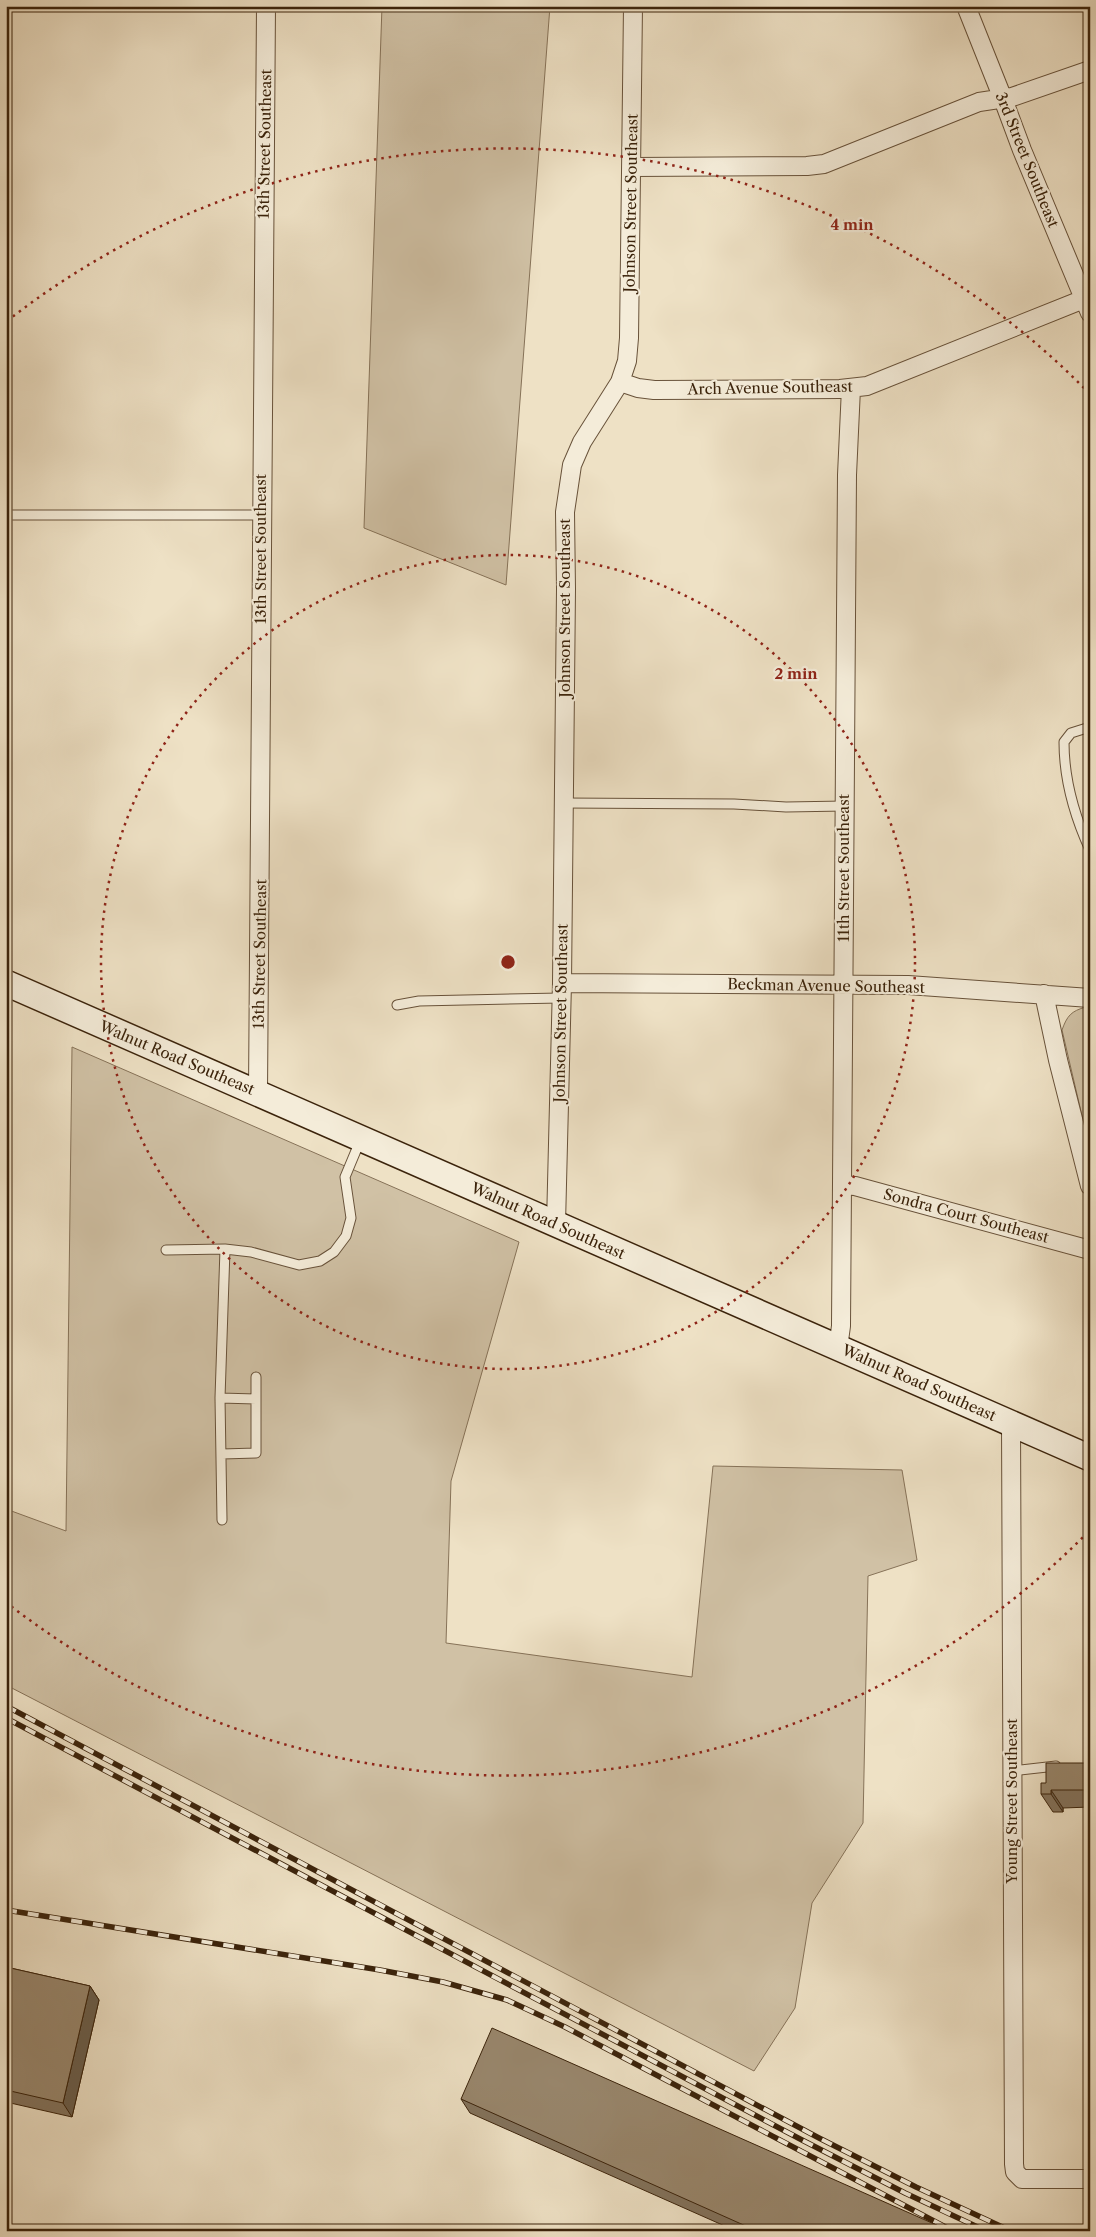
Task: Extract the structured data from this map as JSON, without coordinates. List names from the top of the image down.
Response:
{
  "streets": {
    "main road": ["Walnut Road Southeast"],
    "street": [
      "13th Street Southeast",
      "3rd Street Southeast",
      "Johnson Street Southeast",
      "Arch Avenue Southeast",
      "11th Street Southeast",
      "Beckman Avenue Southeast",
      "Sondra Court Southeast",
      "Young Street Southeast"
    ]
  },
  "crossings": [
    ["13th Street Southeast", "Walnut Road Southeast"],
    ["3rd Street Southeast", "Arch Avenue Southeast"],
    ["Johnson Street Southeast", "Arch Avenue Southeast"],
    ["Johnson Street Southeast", "Beckman Avenue Southeast"],
    ["Johnson Street Southeast", "Walnut Road Southeast"],
    ["Arch Avenue Southeast", "11th Street Southeast"],
    ["11th Street Southeast", "Beckman Avenue Southeast"],
    ["11th Street Southeast", "Walnut Road Southeast"],
    ["11th Street Southeast", "Sondra Court Southeast"],
    ["Walnut Road Southeast", "Young Street Southeast"]
  ],
  "rings": ["4 min", "2 min"]
}
